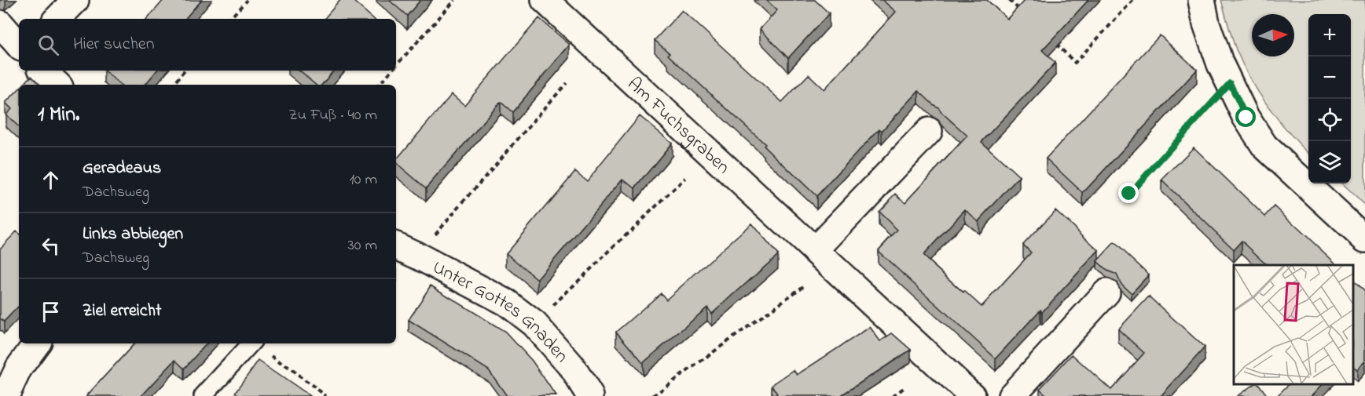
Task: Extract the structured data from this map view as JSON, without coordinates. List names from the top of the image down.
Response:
{
  "streets": {
    "street": ["Am Fuchsgraben", "Unter Gottes Gnaden"]
  },
  "north": "right",
  "page": {
    "map_buttons": ["+", "−"],
    "search": "Hier suchen",
    "heading": ["1 Min.", "Zu Fuß · 40 m"],
    "list": [
      ["Geradeaus", "Dachsweg", "10 m"],
      ["Links abbiegen", "Dachsweg", "30 m"],
      "Ziel erreicht"
    ]
  }
}
